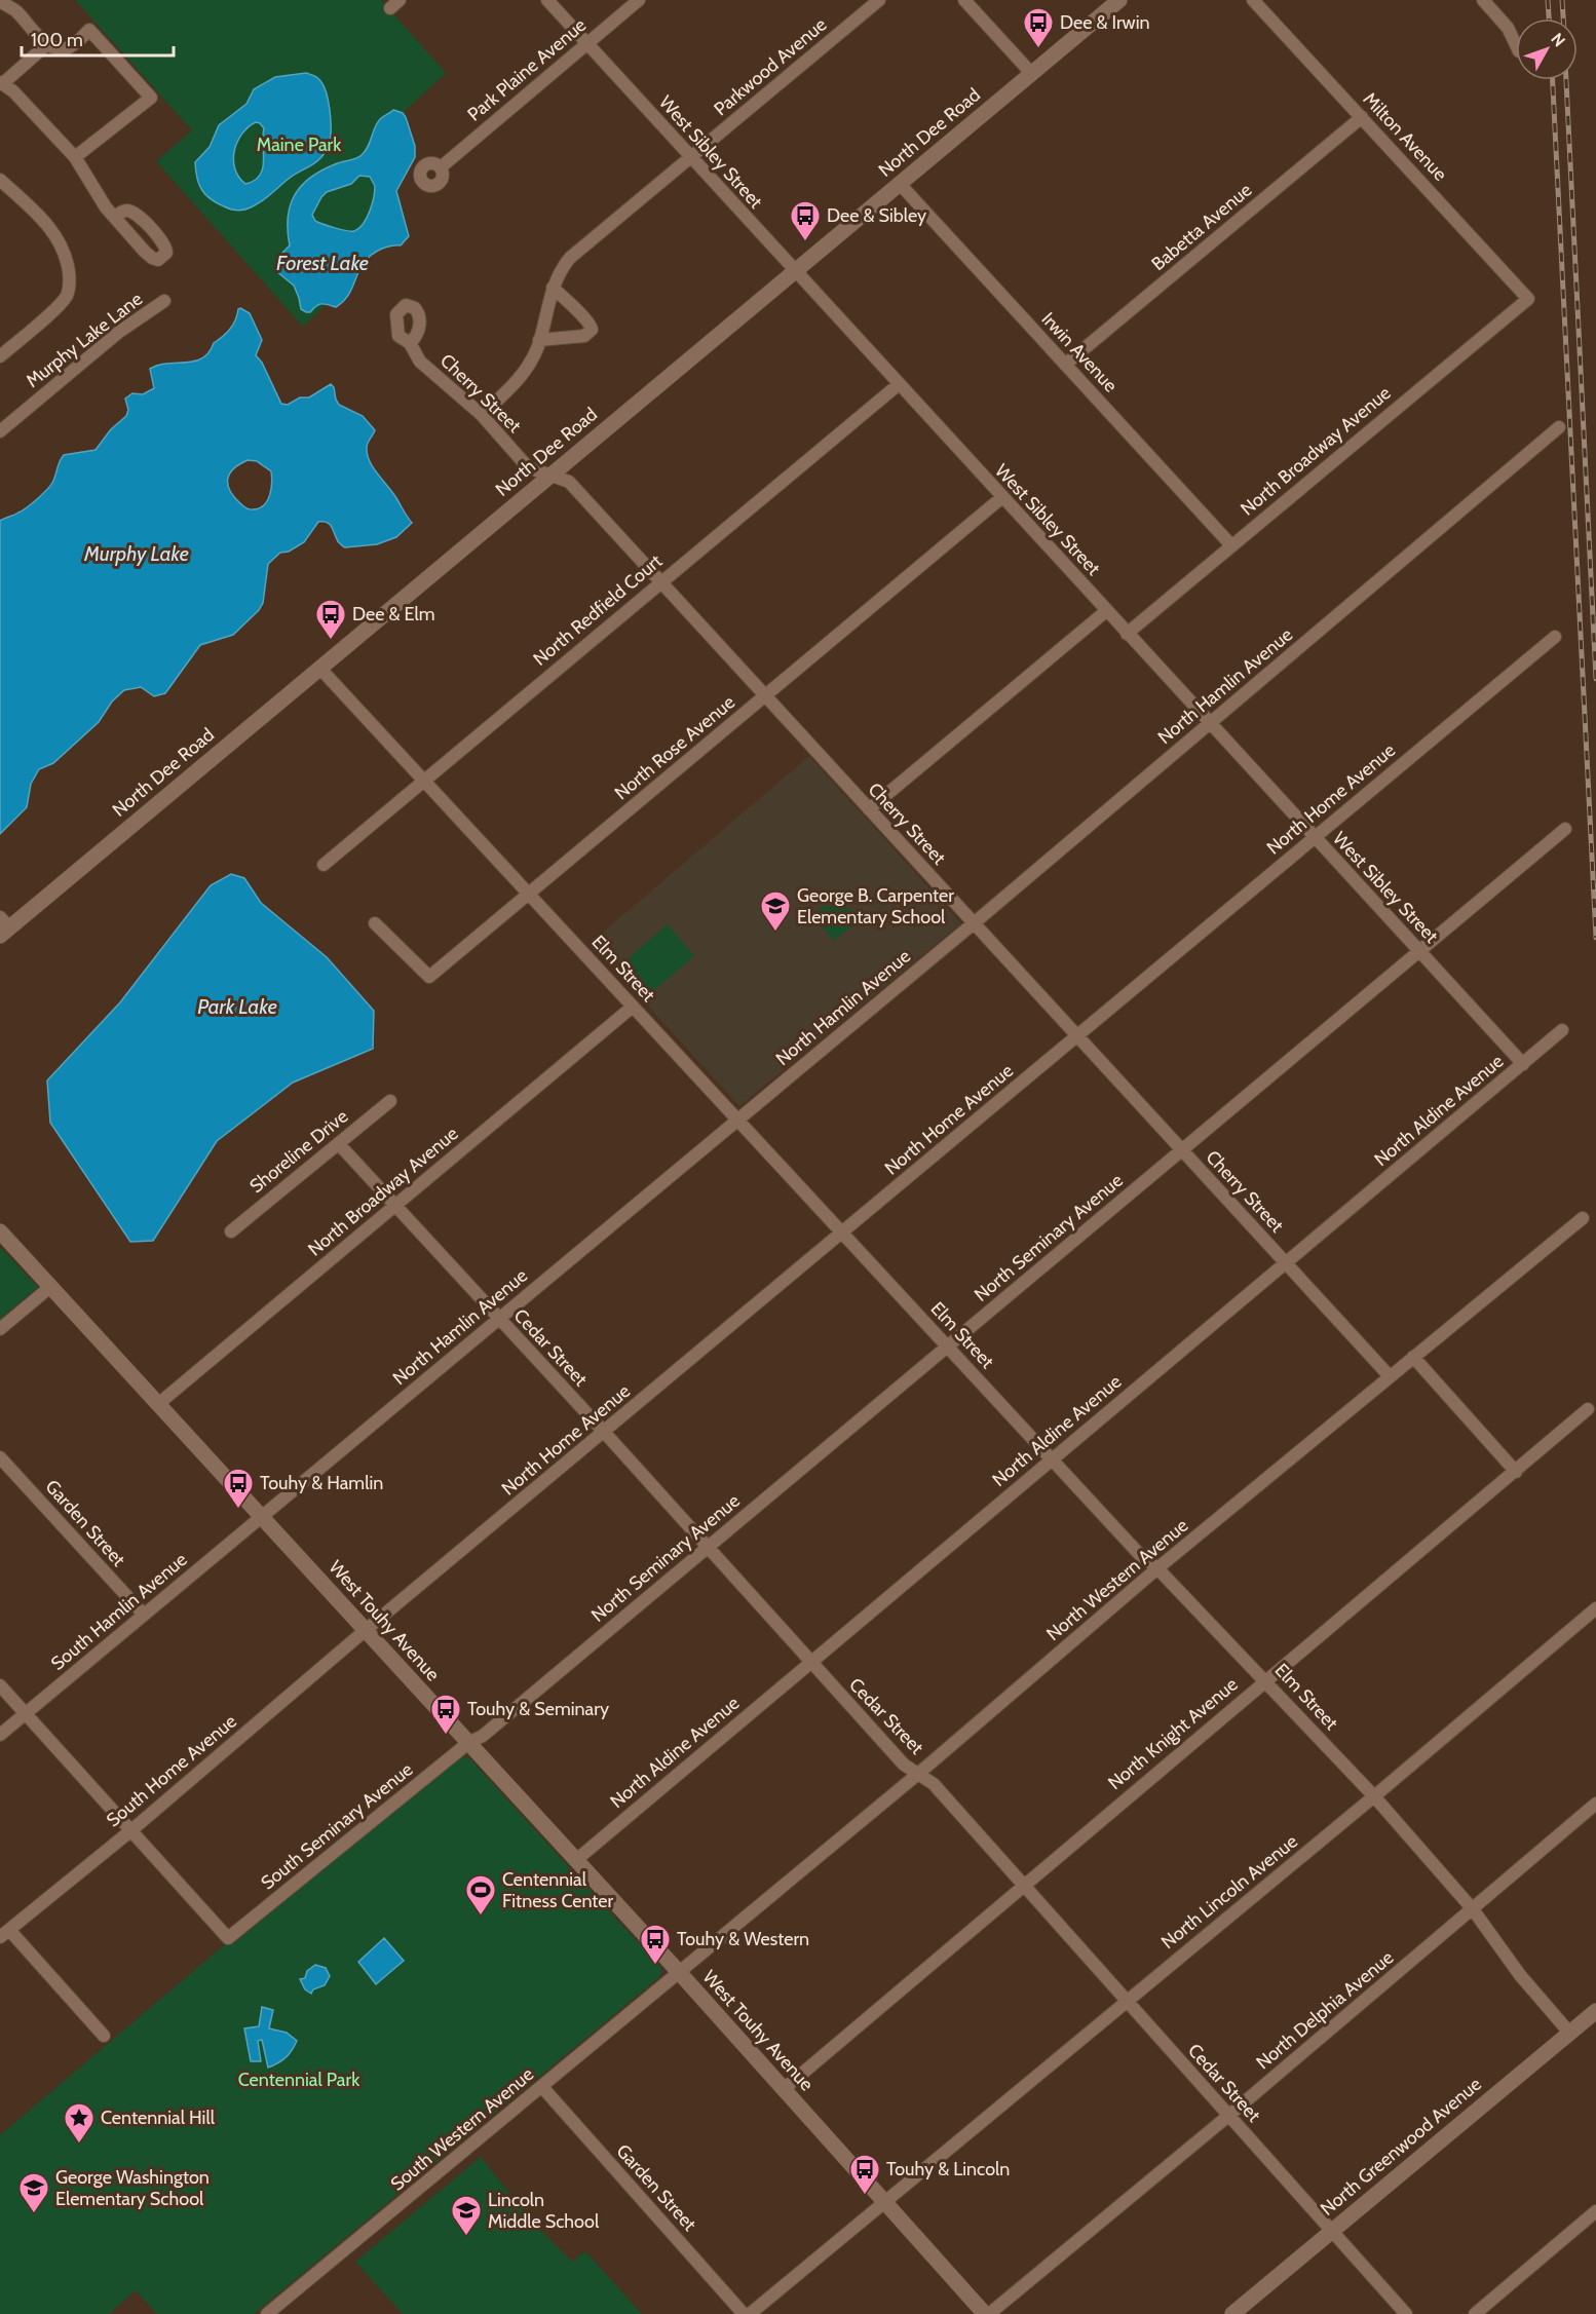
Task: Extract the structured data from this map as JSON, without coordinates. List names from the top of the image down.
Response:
{
  "streets": {
    "main road": ["North Dee Road", "West Touhy Avenue", "North Greenwood Avenue"],
    "street": [
      "Parkwood Avenue",
      "Park Plaine Avenue",
      "Milton Avenue",
      "West Sibley Street",
      "Babetta Avenue",
      "Murphy Lake Lane",
      "Irwin Avenue",
      "Cherry Street",
      "North Broadway Avenue",
      "North Redfield Court",
      "North Hamlin Avenue",
      "North Rose Avenue",
      "North Home Avenue",
      "Elm Street",
      "North Aldine Avenue",
      "Shoreline Drive",
      "North Seminary Avenue",
      "Cedar Street",
      "Garden Street",
      "North Western Avenue",
      "South Hamlin Avenue",
      "North Knight Avenue",
      "South Home Avenue",
      "South Seminary Avenue",
      "North Lincoln Avenue",
      "North Delphia Avenue",
      "South Western Avenue"
    ]
  },
  "crossings": [
    ["Parkwood Avenue", "West Sibley Street"],
    ["Parkwood Avenue", "Cherry Street"],
    ["Park Plaine Avenue", "West Sibley Street"],
    ["North Dee Road", "West Sibley Street"],
    ["North Dee Road", "Irwin Avenue"],
    ["North Dee Road", "Cherry Street"],
    ["North Dee Road", "Elm Street"],
    ["Milton Avenue", "Babetta Avenue"],
    ["Milton Avenue", "North Broadway Avenue"],
    ["West Sibley Street", "North Broadway Avenue"],
    ["West Sibley Street", "North Redfield Court"],
    ["West Sibley Street", "North Hamlin Avenue"],
    ["West Sibley Street", "North Rose Avenue"],
    ["West Sibley Street", "North Home Avenue"],
    ["West Sibley Street", "North Aldine Avenue"],
    ["West Sibley Street", "North Seminary Avenue"],
    ["Babetta Avenue", "Irwin Avenue"],
    ["Irwin Avenue", "North Broadway Avenue"],
    ["Cherry Street", "North Redfield Court"],
    ["Cherry Street", "North Hamlin Avenue"],
    ["Cherry Street", "North Rose Avenue"],
    ["Cherry Street", "North Home Avenue"],
    ["Cherry Street", "North Aldine Avenue"],
    ["Cherry Street", "North Seminary Avenue"],
    ["Cherry Street", "North Western Avenue"],
    ["North Broadway Avenue", "Elm Street"],
    ["North Broadway Avenue", "Cedar Street"],
    ["North Broadway Avenue", "West Touhy Avenue"],
    ["North Redfield Court", "Elm Street"],
    ["North Hamlin Avenue", "Elm Street"],
    ["North Hamlin Avenue", "Cedar Street"],
    ["North Hamlin Avenue", "South Hamlin Avenue"],
    ["North Hamlin Avenue", "West Touhy Avenue"],
    ["North Rose Avenue", "Elm Street"],
    ["North Home Avenue", "Elm Street"],
    ["North Home Avenue", "Cedar Street"],
    ["North Home Avenue", "West Touhy Avenue"],
    ["North Home Avenue", "South Home Avenue"],
    ["Elm Street", "North Aldine Avenue"],
    ["Elm Street", "North Seminary Avenue"],
    ["Elm Street", "North Western Avenue"],
    ["Elm Street", "North Knight Avenue"],
    ["Elm Street", "North Lincoln Avenue"],
    ["Elm Street", "North Delphia Avenue"],
    ["Elm Street", "North Greenwood Avenue"],
    ["North Aldine Avenue", "Cedar Street"],
    ["North Aldine Avenue", "West Touhy Avenue"],
    ["Shoreline Drive", "Cedar Street"],
    ["North Seminary Avenue", "Cedar Street"],
    ["North Seminary Avenue", "West Touhy Avenue"],
    ["North Seminary Avenue", "South Seminary Avenue"],
    ["Cedar Street", "North Western Avenue"],
    ["Cedar Street", "North Knight Avenue"],
    ["Cedar Street", "North Lincoln Avenue"],
    ["Cedar Street", "North Delphia Avenue"],
    ["Cedar Street", "North Greenwood Avenue"],
    ["Garden Street", "South Hamlin Avenue"],
    ["Garden Street", "South Western Avenue"],
    ["North Western Avenue", "West Touhy Avenue"],
    ["North Western Avenue", "South Western Avenue"],
    ["South Hamlin Avenue", "West Touhy Avenue"],
    ["West Touhy Avenue", "North Knight Avenue"],
    ["West Touhy Avenue", "South Home Avenue"],
    ["West Touhy Avenue", "South Seminary Avenue"],
    ["West Touhy Avenue", "North Lincoln Avenue"],
    ["West Touhy Avenue", "North Delphia Avenue"],
    ["West Touhy Avenue", "South Western Avenue"],
    ["South Home Avenue", "South Seminary Avenue"]
  ],
  "water": ["Forest Lake", "Murphy Lake", "Park Lake"],
  "parks": ["Maine Park", "Centennial Park"],
  "places": {
    "bus stop": [
      "Dee & Irwin",
      "Dee & Sibley",
      "Dee & Elm",
      "Touhy & Hamlin",
      "Touhy & Seminary",
      "Touhy & Western",
      "Touhy & Lincoln"
    ],
    "school or university": ["George B. Carpenter Elementary School", "George Washington Elementary School", "Lincoln Middle School"],
    "sports": ["Centennial Fitness Center"],
    "place": ["Centennial Hill"]
  },
  "scale_bar": "100 m",
  "north": "top right"
}
